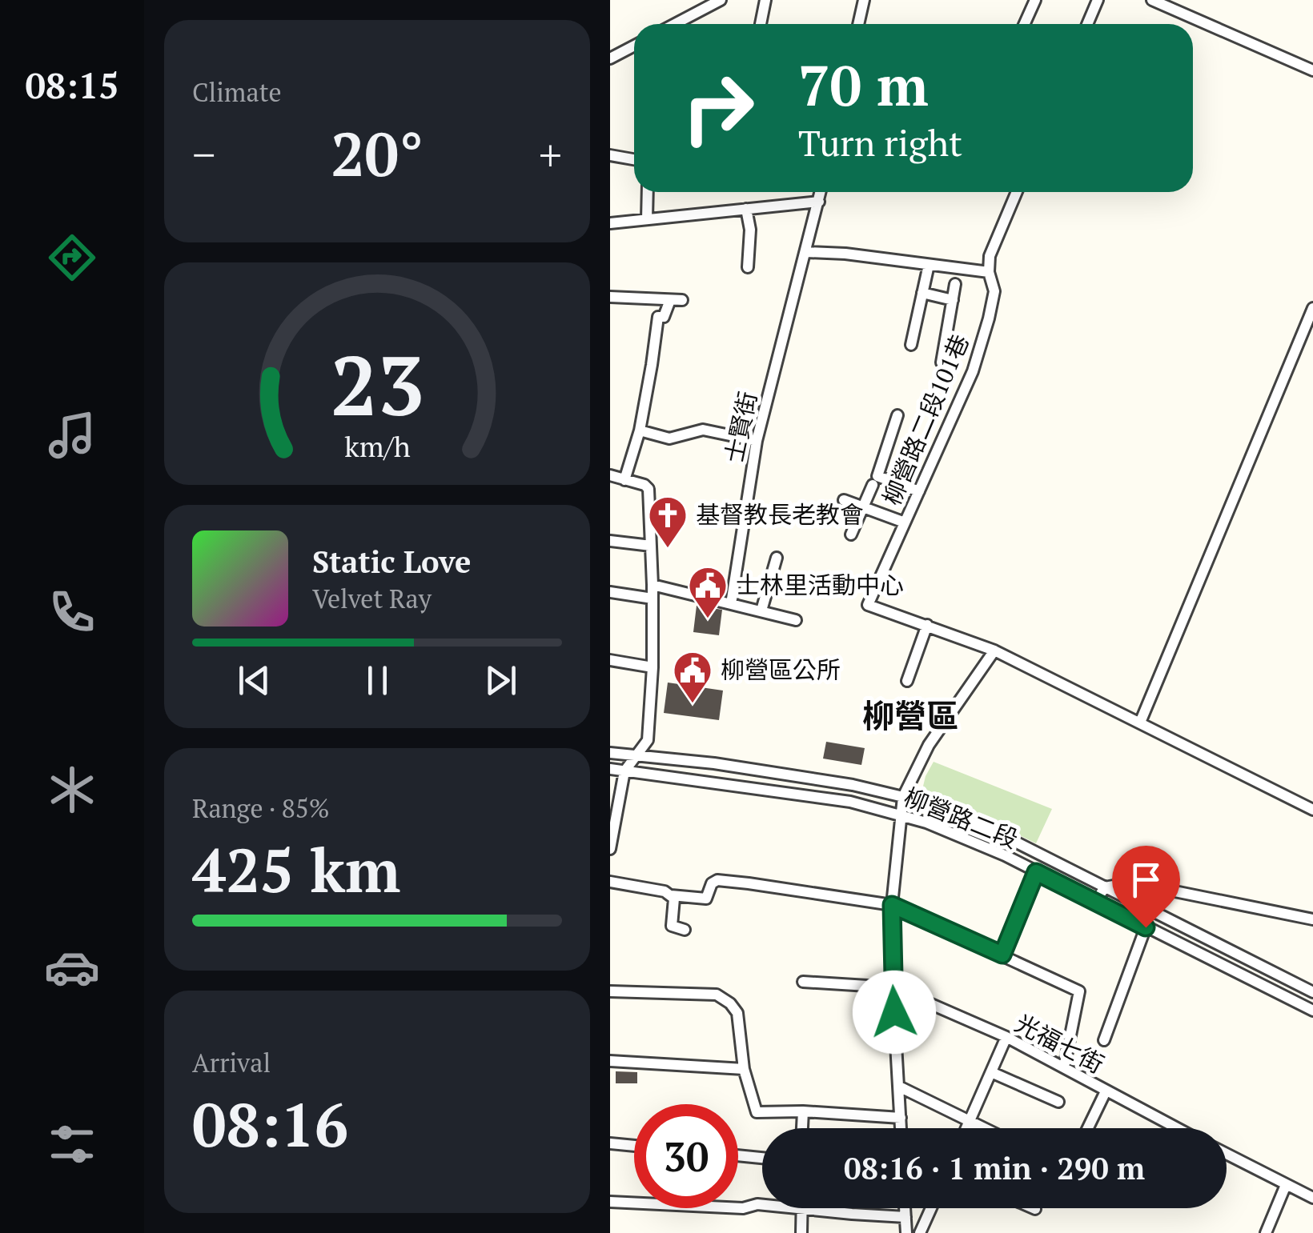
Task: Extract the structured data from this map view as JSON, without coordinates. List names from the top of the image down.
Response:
{
  "streets": {
    "street": [
      "柳營路二段101巷",
      "士賢街",
      "柳營路二段",
      "光福七街"
    ]
  },
  "districts": ["柳營區"],
  "places": {
    "church": ["基督教長老教會"],
    "public building": ["士林里活動中心", "柳營區公所"]
  },
  "page": {
    "tabs": "08:15",
    "tile": [
      "Climate",
      ["Range · 85%", "425 km"],
      ["Arrival", "08:16"]
    ],
    "turn": ["70 m", "Turn right"],
    "heat": ["−", "20°", "+"],
    "song": ["Static Love", "Velvet Ray"],
    "limit": "30",
    "trip": "08:16 · 1 min · 290 m",
    "gauge": ["23", "km/h"]
  }
}
